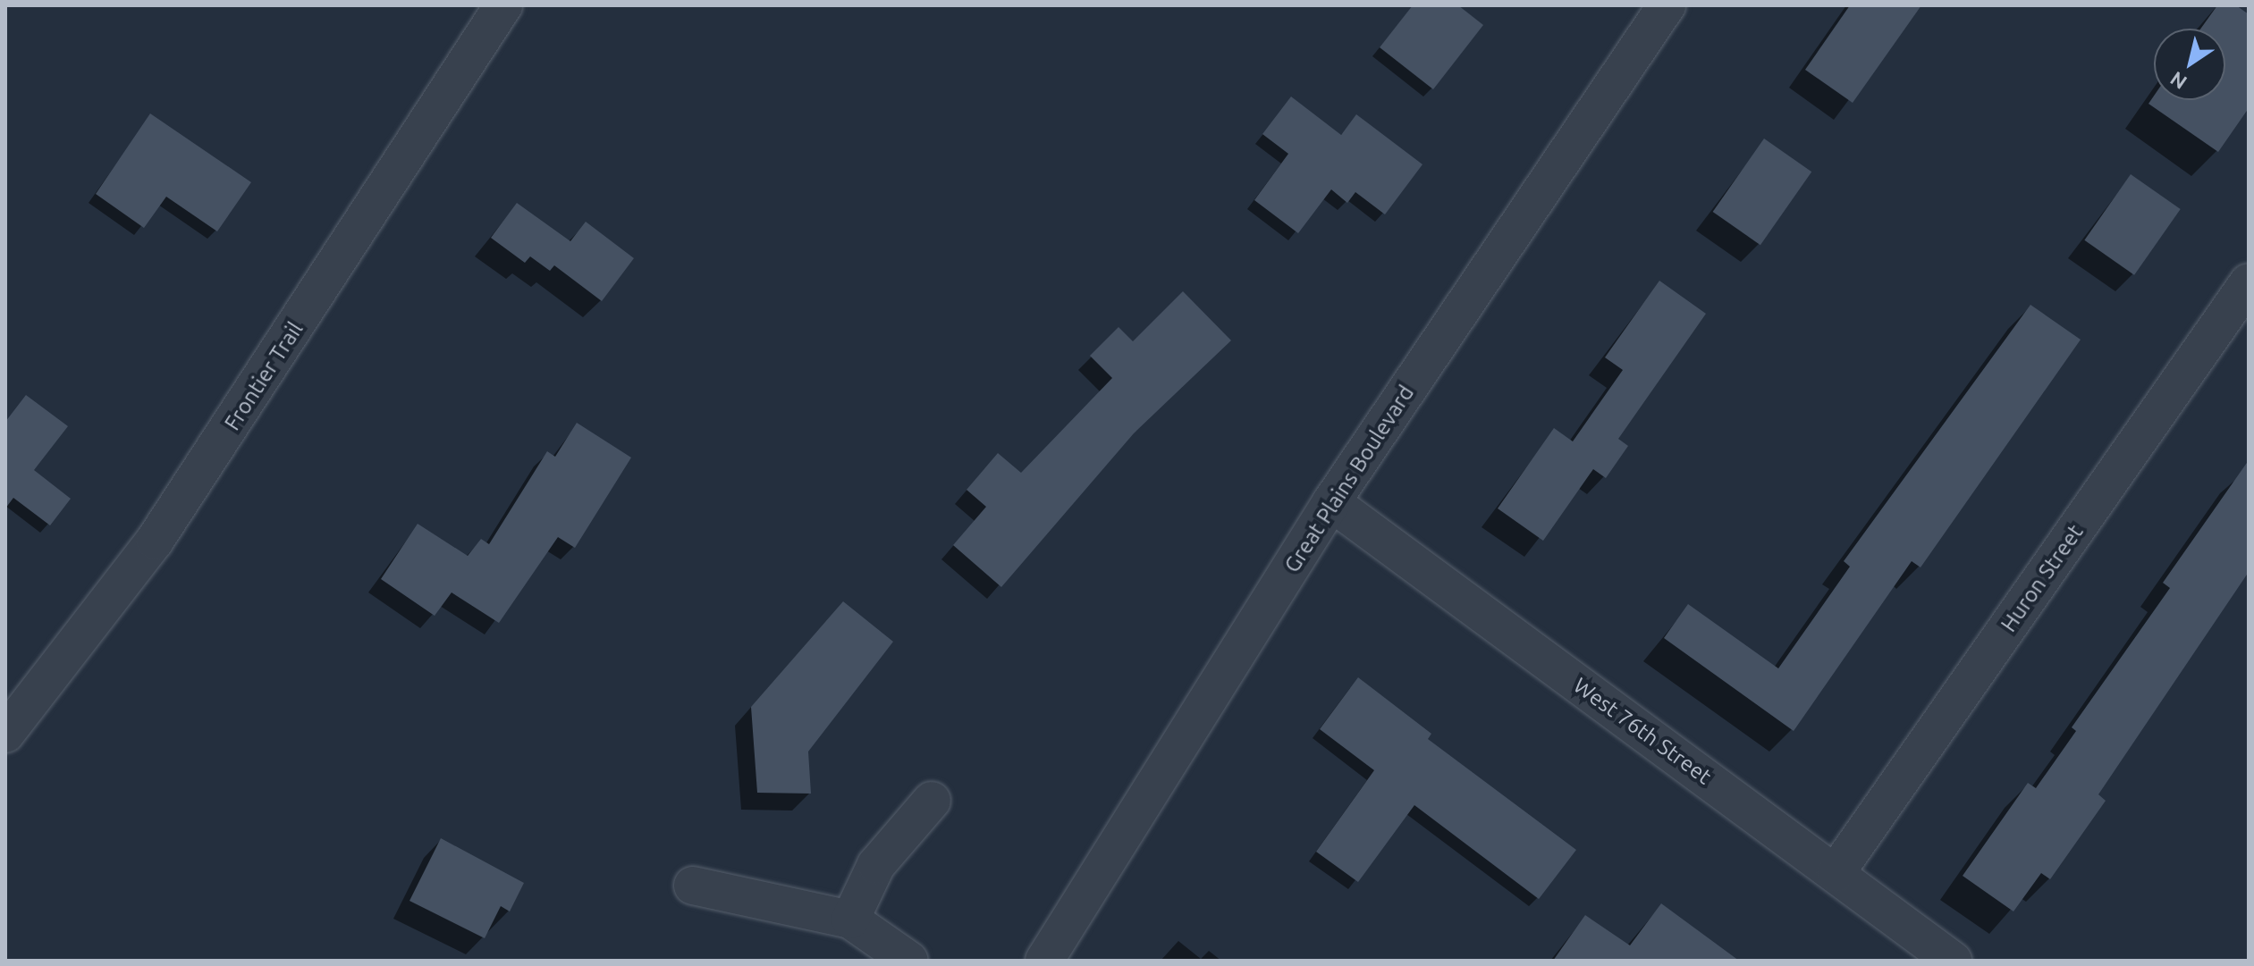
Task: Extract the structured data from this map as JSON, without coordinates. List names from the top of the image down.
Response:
{
  "streets": {
    "street": [
      "Frontier Trail",
      "Great Plains Boulevard",
      "Huron Street",
      "West 76th Street"
    ]
  },
  "crossings": [
    ["Great Plains Boulevard", "West 76th Street"],
    ["Huron Street", "West 76th Street"]
  ],
  "north": "bottom left"
}
